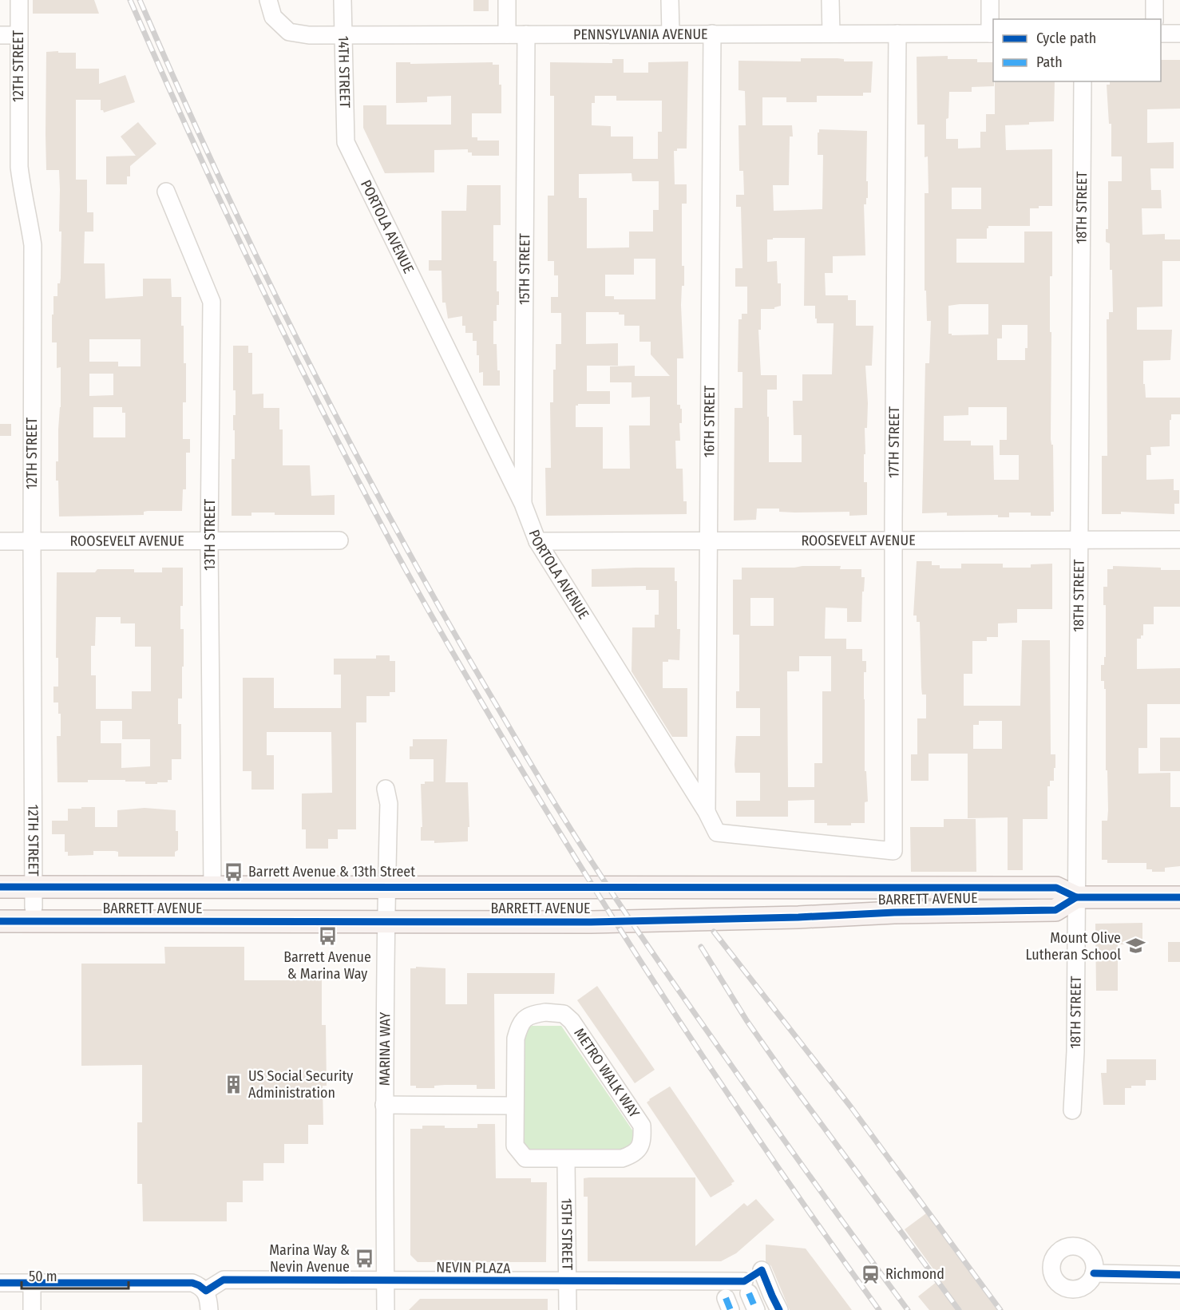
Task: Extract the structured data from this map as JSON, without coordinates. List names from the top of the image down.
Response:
{
  "streets": {
    "main road": ["BARRETT AVENUE"],
    "street": [
      "PENNSYLVANIA AVENUE",
      "12TH STREET",
      "14TH STREET",
      "18TH STREET",
      "PORTOLA AVENUE",
      "15TH STREET",
      "16TH STREET",
      "17TH STREET",
      "13TH STREET",
      "ROOSEVELT AVENUE",
      "MARINA WAY",
      "METRO WALK WAY",
      "NEVIN PLAZA"
    ]
  },
  "crossings": [
    ["PENNSYLVANIA AVENUE", "14TH STREET"],
    ["PENNSYLVANIA AVENUE", "15TH STREET"],
    ["PENNSYLVANIA AVENUE", "16TH STREET"],
    ["PENNSYLVANIA AVENUE", "17TH STREET"],
    ["12TH STREET", "ROOSEVELT AVENUE"],
    ["12TH STREET", "BARRETT AVENUE"],
    ["14TH STREET", "PORTOLA AVENUE"],
    ["18TH STREET", "ROOSEVELT AVENUE"],
    ["18TH STREET", "BARRETT AVENUE"],
    ["PORTOLA AVENUE", "15TH STREET"],
    ["PORTOLA AVENUE", "16TH STREET"],
    ["PORTOLA AVENUE", "17TH STREET"],
    ["PORTOLA AVENUE", "ROOSEVELT AVENUE"],
    ["15TH STREET", "METRO WALK WAY"],
    ["15TH STREET", "NEVIN PLAZA"],
    ["16TH STREET", "ROOSEVELT AVENUE"],
    ["17TH STREET", "ROOSEVELT AVENUE"],
    ["13TH STREET", "ROOSEVELT AVENUE"],
    ["13TH STREET", "BARRETT AVENUE"],
    ["BARRETT AVENUE", "MARINA WAY"],
    ["MARINA WAY", "NEVIN PLAZA"]
  ],
  "places": {
    "bus stop": ["Barrett Avenue & 13th Street", "Barrett Avenue & Marina Way", "Marina Way & Nevin Avenue"],
    "school or university": ["Mount Olive Lutheran School"],
    "building": ["US Social Security Administration"],
    "station": ["Richmond"]
  },
  "legend": ["Cycle path", "Path"],
  "scale_bar": "50 m"
}
